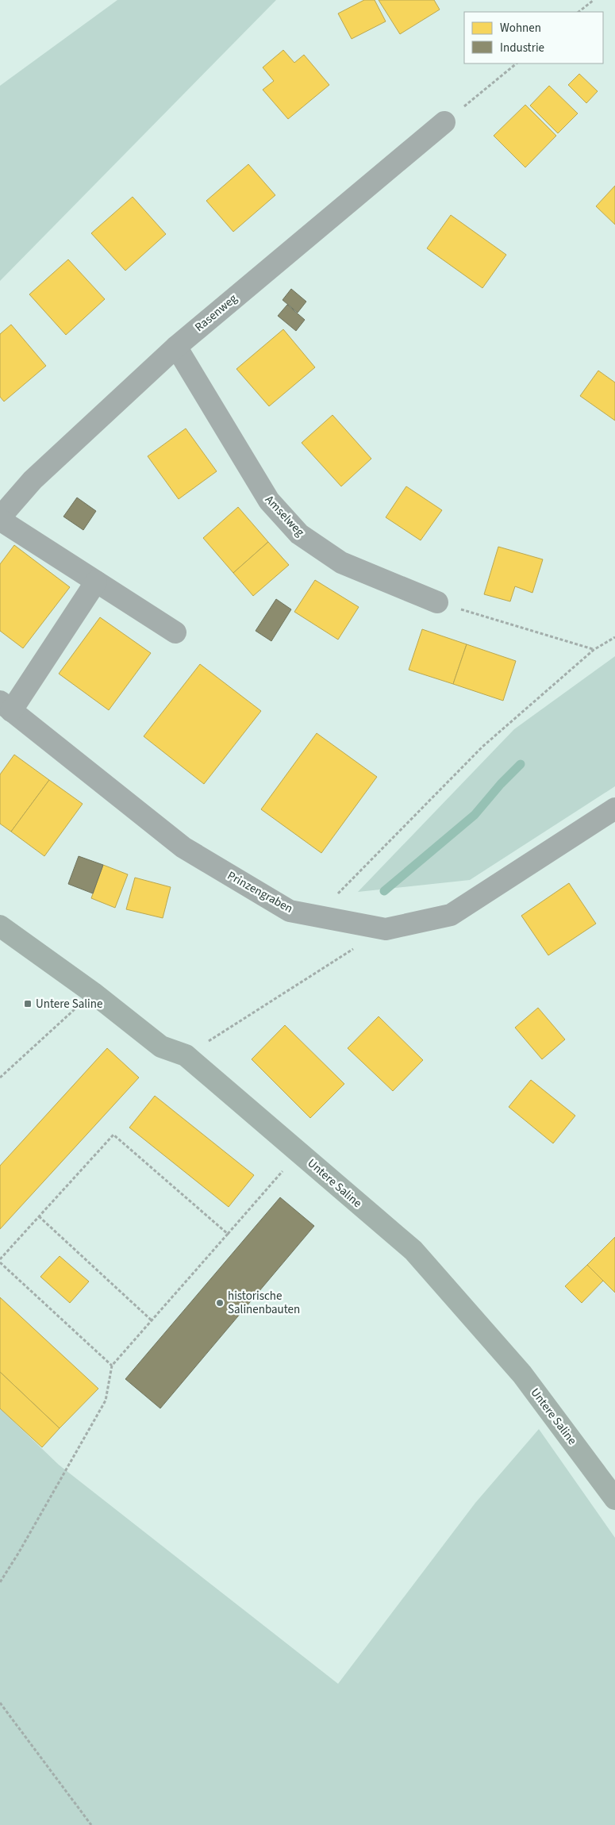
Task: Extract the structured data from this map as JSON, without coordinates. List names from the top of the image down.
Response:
{
  "streets": {
    "main road": ["Untere Saline"],
    "street": ["Rasenweg", "Amselweg", "Prinzengraben"]
  },
  "crossings": [
    ["Rasenweg", "Amselweg"]
  ],
  "places": {
    "transit": ["Untere Saline"],
    "other": ["historische Salinenbauten"]
  },
  "legend": ["Wohnen", "Industrie"]
}
